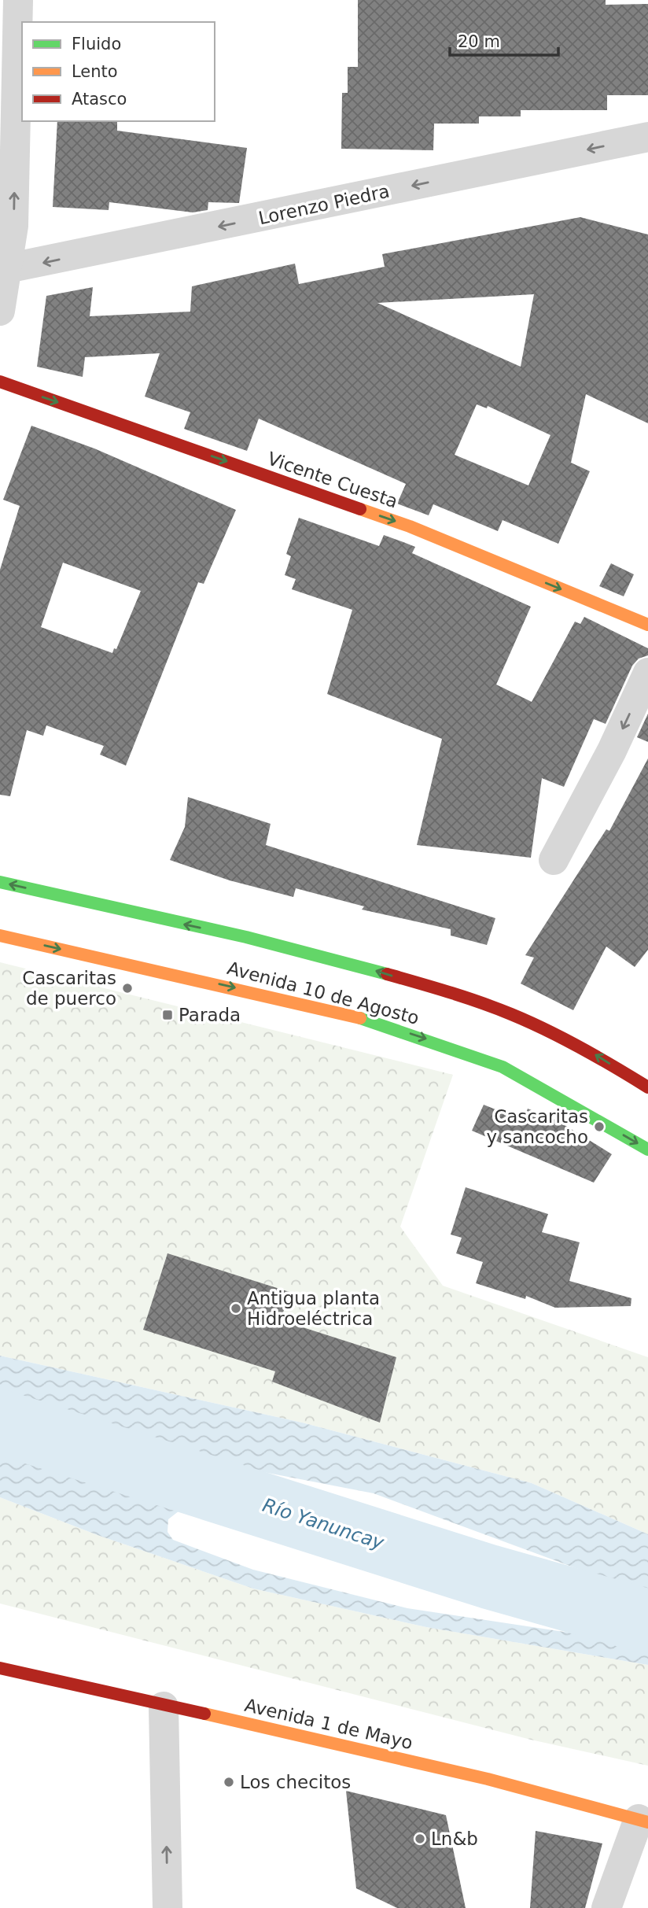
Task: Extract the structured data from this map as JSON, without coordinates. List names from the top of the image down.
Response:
{
  "streets": {
    "main road": ["Vicente Cuesta", "Avenida 10 de Agosto", "Avenida 1 de Mayo"],
    "street": ["Lorenzo Piedra"]
  },
  "one_way": ["Lorenzo Piedra", "Vicente Cuesta"],
  "water": ["Río Yanuncay"],
  "places": {
    "other": [
      "Cascaritas de puerco",
      "Cascaritas y sancocho",
      "Antigua planta Hidroeléctrica",
      "Los checitos",
      "Ln&b"
    ],
    "transit": ["Parada"]
  },
  "legend": ["Fluido", "Lento", "Atasco"],
  "scale_bar": "20 m"
}
